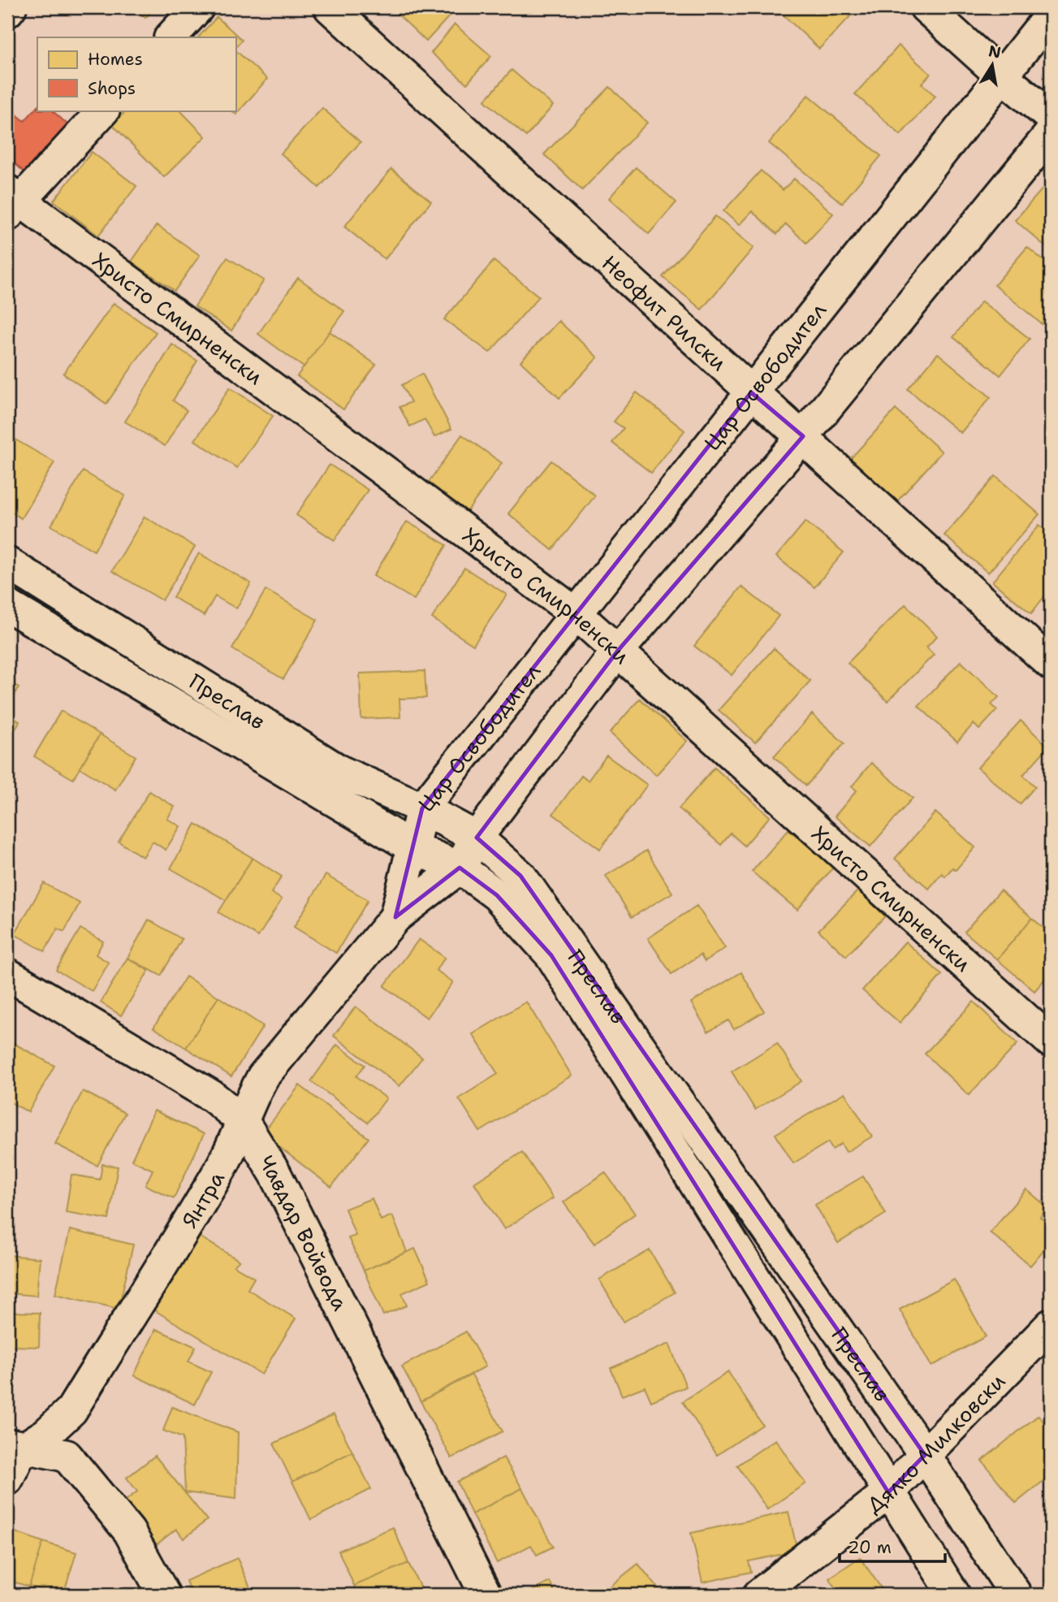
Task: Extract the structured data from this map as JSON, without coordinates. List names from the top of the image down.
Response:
{
  "streets": {
    "street": [
      "Неофит Рилски",
      "Христо Смирненски",
      "Цар Освободител",
      "Преслав",
      "Янтра",
      "Чавдар Войвода",
      "Дялко Милковски"
    ]
  },
  "crossings": [
    ["Неофит Рилски", "Цар Освободител"],
    ["Христо Смирненски", "Цар Освободител"],
    ["Цар Освободител", "Преслав"],
    ["Цар Освободител", "Янтра"],
    ["Преслав", "Дялко Милковски"],
    ["Янтра", "Чавдар Войвода"]
  ],
  "legend": ["Homes", "Shops"],
  "scale_bar": "20 m",
  "north": "top"
}
